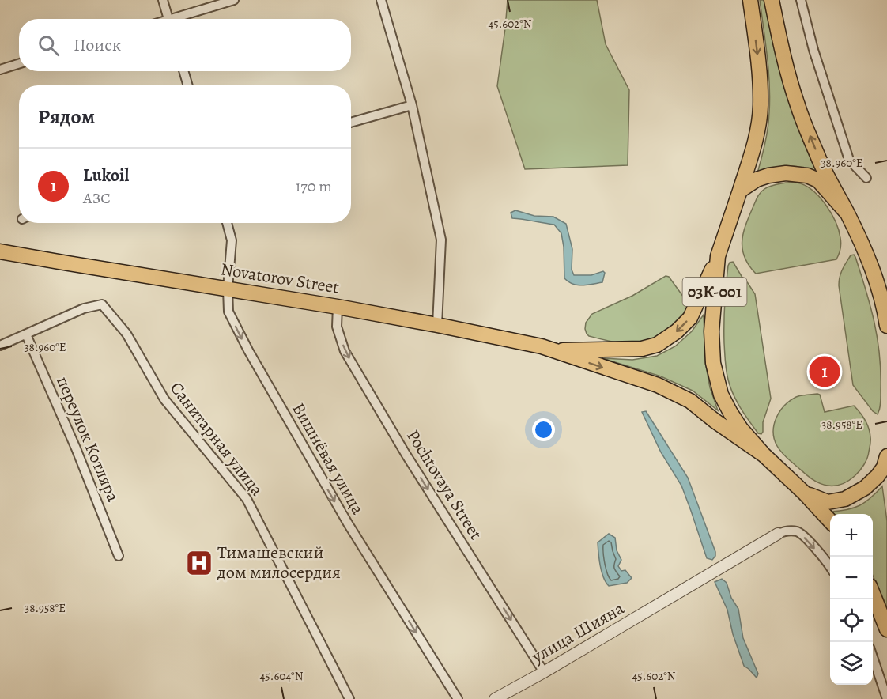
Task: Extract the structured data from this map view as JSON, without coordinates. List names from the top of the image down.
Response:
{
  "streets": {
    "main road": ["Novatorov Street", "03К-001"],
    "street": [
      "переулок Котляра",
      "Санитарная улица",
      "Вишнёвая улица",
      "Pochtovaya Street",
      "улица Шияна"
    ]
  },
  "crossings": [
    ["Novatorov Street", "03К-001"],
    ["Novatorov Street", "Вишнёвая улица"],
    ["Novatorov Street", "Pochtovaya Street"],
    ["переулок Котляра", "Санитарная улица"],
    ["Pochtovaya Street", "улица Шияна"]
  ],
  "one_way": ["Вишнёвая улица", "Pochtovaya Street"],
  "places": {
    "hospital": ["Тимашевский дом милосердия"]
  },
  "page": {
    "search": "Поиск",
    "heading": "Рядом",
    "list": [
      {
        "mark": "1",
        "name": "Lukoil",
        "note": "АЗС",
        "value": "170 m"
      }
    ],
    "pins": "1",
    "map_buttons": ["+", "−"]
  },
  "coordinates": [
    "45.602°N",
    "38.960°E",
    "38.958°E",
    "45.604°N"
  ]
}
